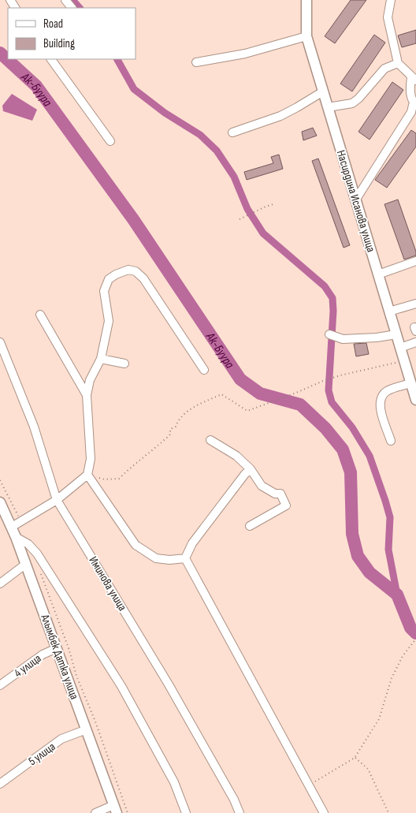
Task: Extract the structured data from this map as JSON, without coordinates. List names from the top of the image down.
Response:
{
  "streets": {
    "main road": ["Насирдина Исанова улица", "Алымбек Датка улица"],
    "street": ["Иминова улица", "4 улица", "5 улица"]
  },
  "crossings": [
    ["Алымбек Датка улица", "4 улица"],
    ["Алымбек Датка улица", "5 улица"]
  ],
  "water": ["Ак-Буура"],
  "legend": ["Road", "Building"]
}
